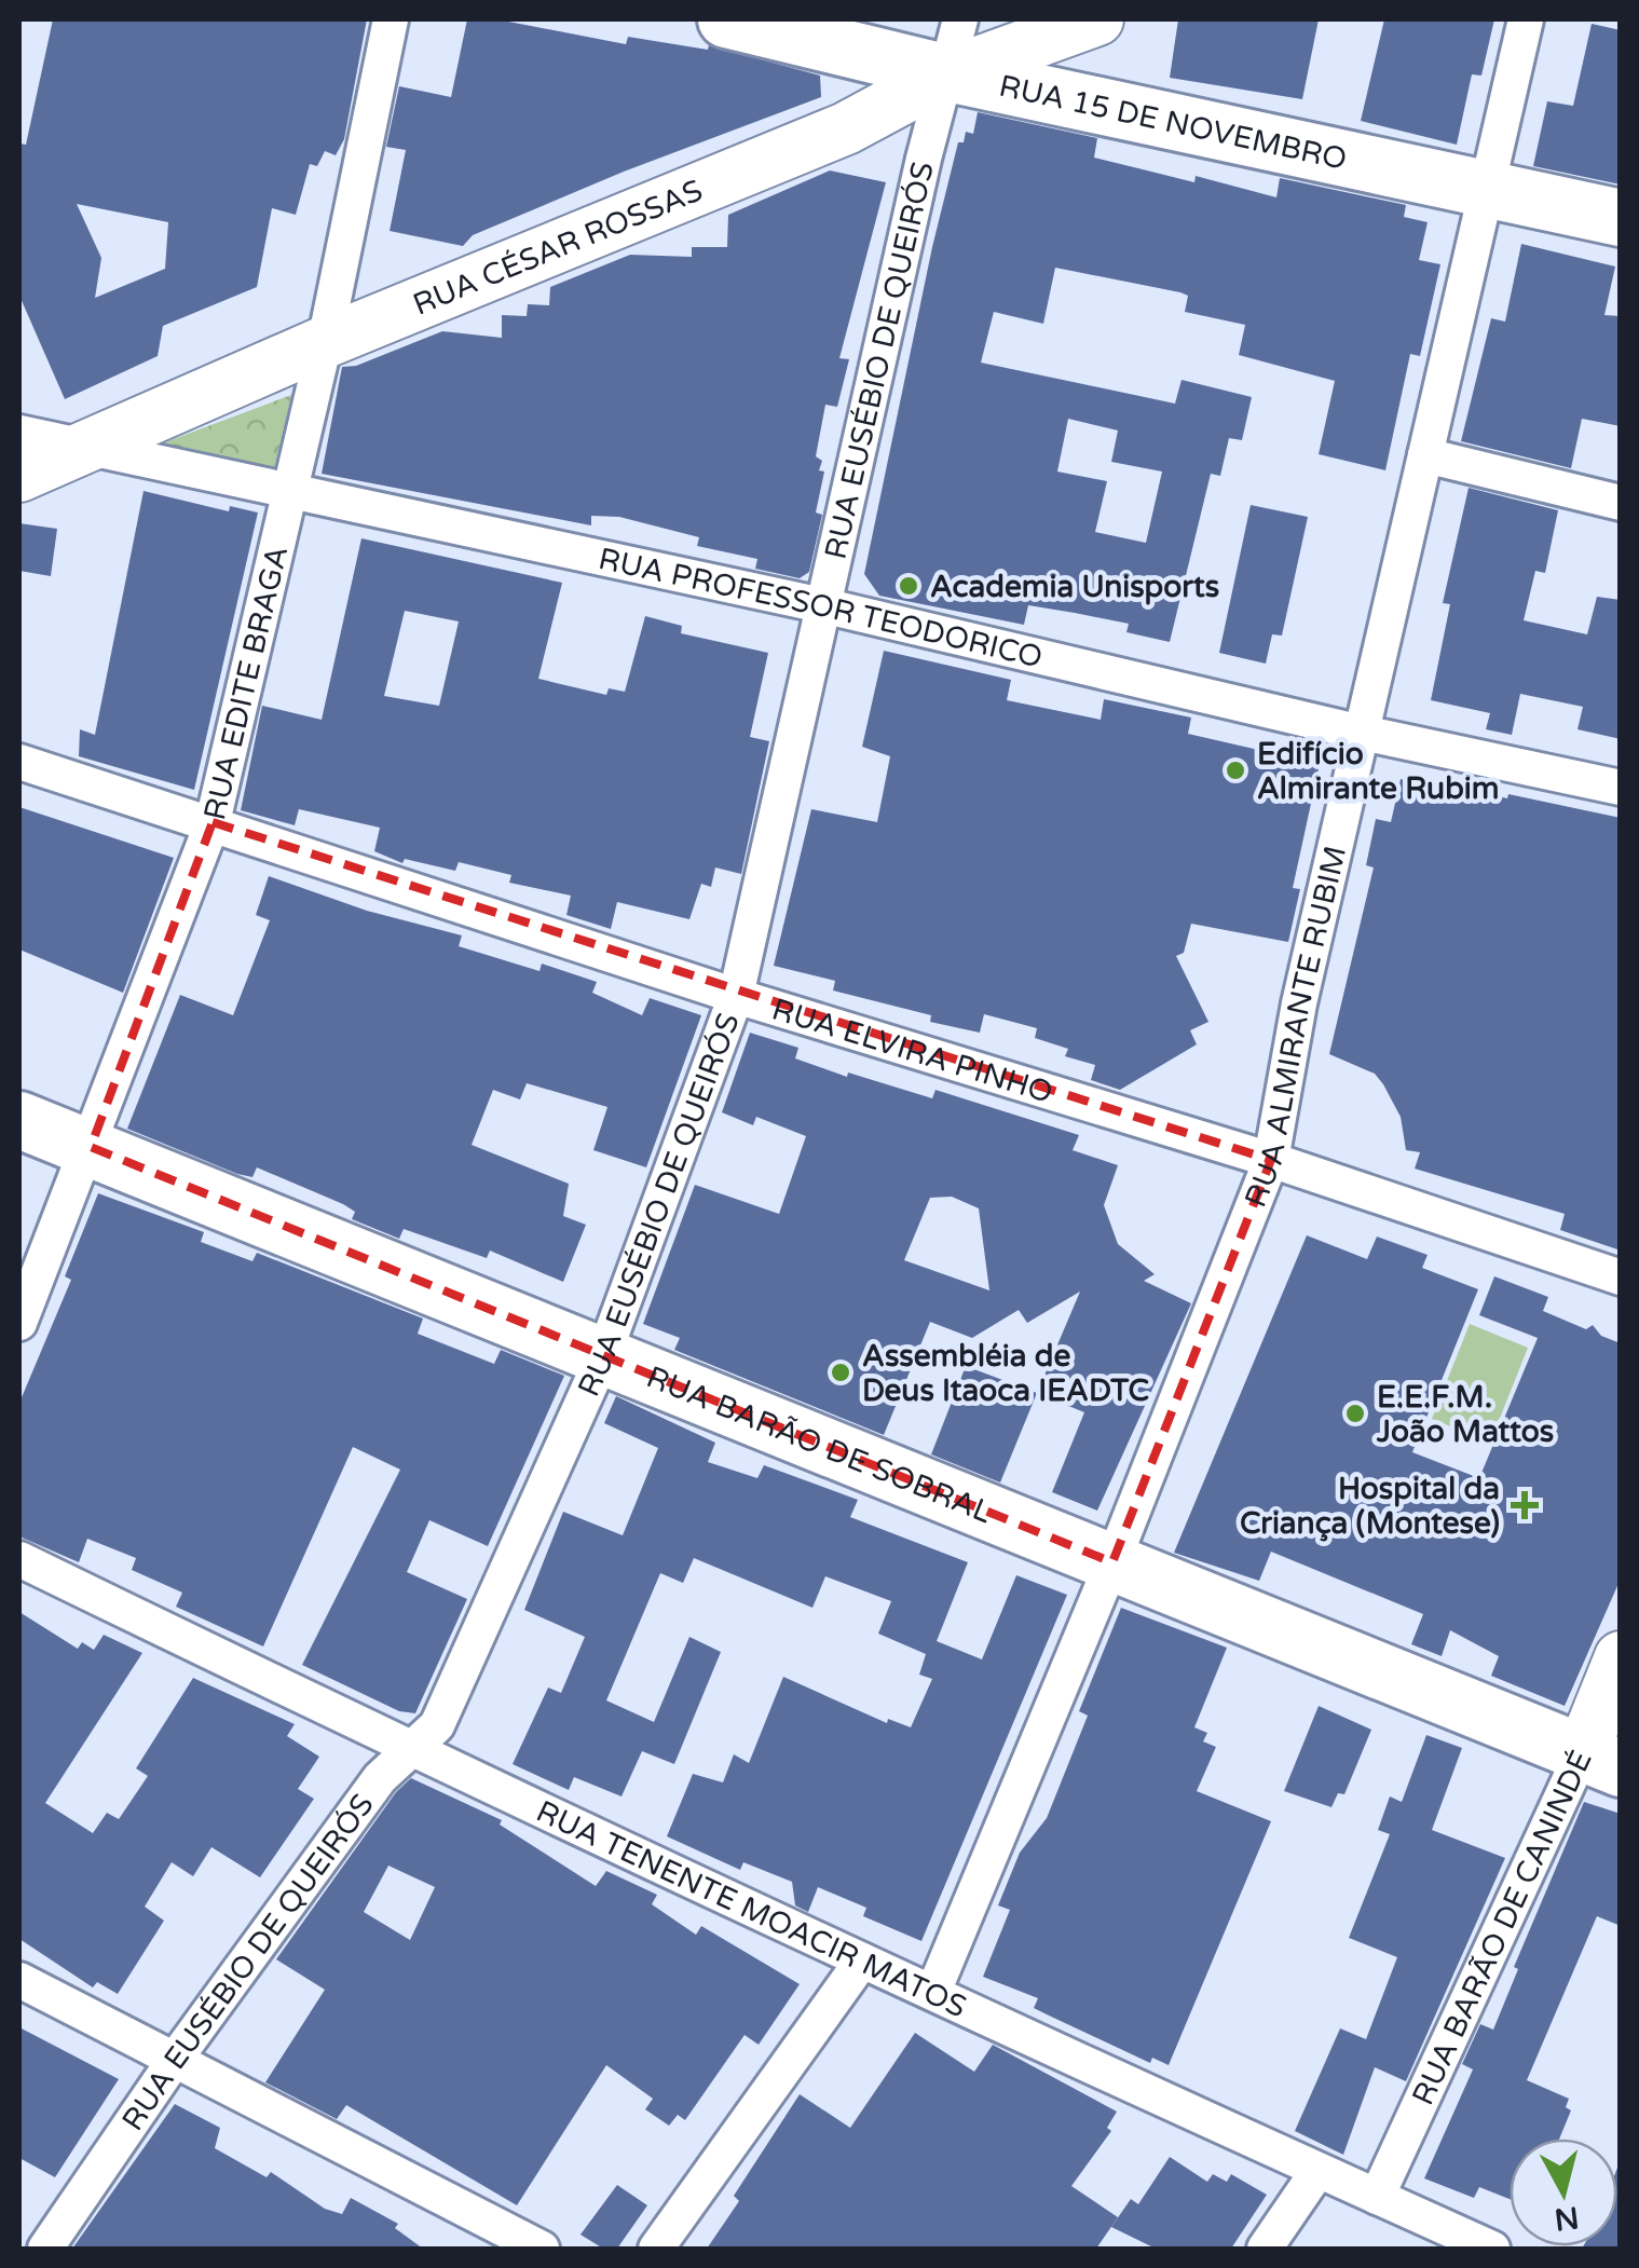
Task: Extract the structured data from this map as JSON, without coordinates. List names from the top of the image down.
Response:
{
  "streets": {
    "main road": [
      "RUA 15 DE NOVEMBRO",
      "RUA CÉSAR ROSSAS",
      "RUA BARÃO DE SOBRAL",
      "RUA BARÃO DE CANINDÉ"
    ],
    "street": [
      "RUA EUSÉBIO DE QUEIRÓS",
      "RUA PROFESSOR TEODORICO",
      "RUA EDITE BRAGA",
      "RUA ALMIRANTE RUBIM",
      "RUA ELVIRA PINHO",
      "RUA TENENTE MOACIR MATOS"
    ]
  },
  "crossings": [
    ["RUA 15 DE NOVEMBRO", "RUA CÉSAR ROSSAS"],
    ["RUA 15 DE NOVEMBRO", "RUA EUSÉBIO DE QUEIRÓS"],
    ["RUA 15 DE NOVEMBRO", "RUA ALMIRANTE RUBIM"],
    ["RUA CÉSAR ROSSAS", "RUA EUSÉBIO DE QUEIRÓS"],
    ["RUA CÉSAR ROSSAS", "RUA PROFESSOR TEODORICO"],
    ["RUA CÉSAR ROSSAS", "RUA EDITE BRAGA"],
    ["RUA EUSÉBIO DE QUEIRÓS", "RUA PROFESSOR TEODORICO"],
    ["RUA EUSÉBIO DE QUEIRÓS", "RUA ELVIRA PINHO"],
    ["RUA EUSÉBIO DE QUEIRÓS", "RUA BARÃO DE SOBRAL"],
    ["RUA EUSÉBIO DE QUEIRÓS", "RUA TENENTE MOACIR MATOS"],
    ["RUA PROFESSOR TEODORICO", "RUA EDITE BRAGA"],
    ["RUA PROFESSOR TEODORICO", "RUA ALMIRANTE RUBIM"],
    ["RUA EDITE BRAGA", "RUA ELVIRA PINHO"],
    ["RUA EDITE BRAGA", "RUA BARÃO DE SOBRAL"],
    ["RUA ALMIRANTE RUBIM", "RUA ELVIRA PINHO"],
    ["RUA ALMIRANTE RUBIM", "RUA BARÃO DE SOBRAL"],
    ["RUA ALMIRANTE RUBIM", "RUA TENENTE MOACIR MATOS"],
    ["RUA BARÃO DE SOBRAL", "RUA BARÃO DE CANINDÉ"],
    ["RUA TENENTE MOACIR MATOS", "RUA BARÃO DE CANINDÉ"]
  ],
  "places": {
    "other": [
      "Academia Unisports",
      "Edifício Almirante Rubim",
      "Assembléia de Deus Itaoca IEADTC",
      "E.E.F.M. João Mattos"
    ],
    "health": ["Hospital da Criança (Montese)"]
  },
  "north": "bottom"
}
